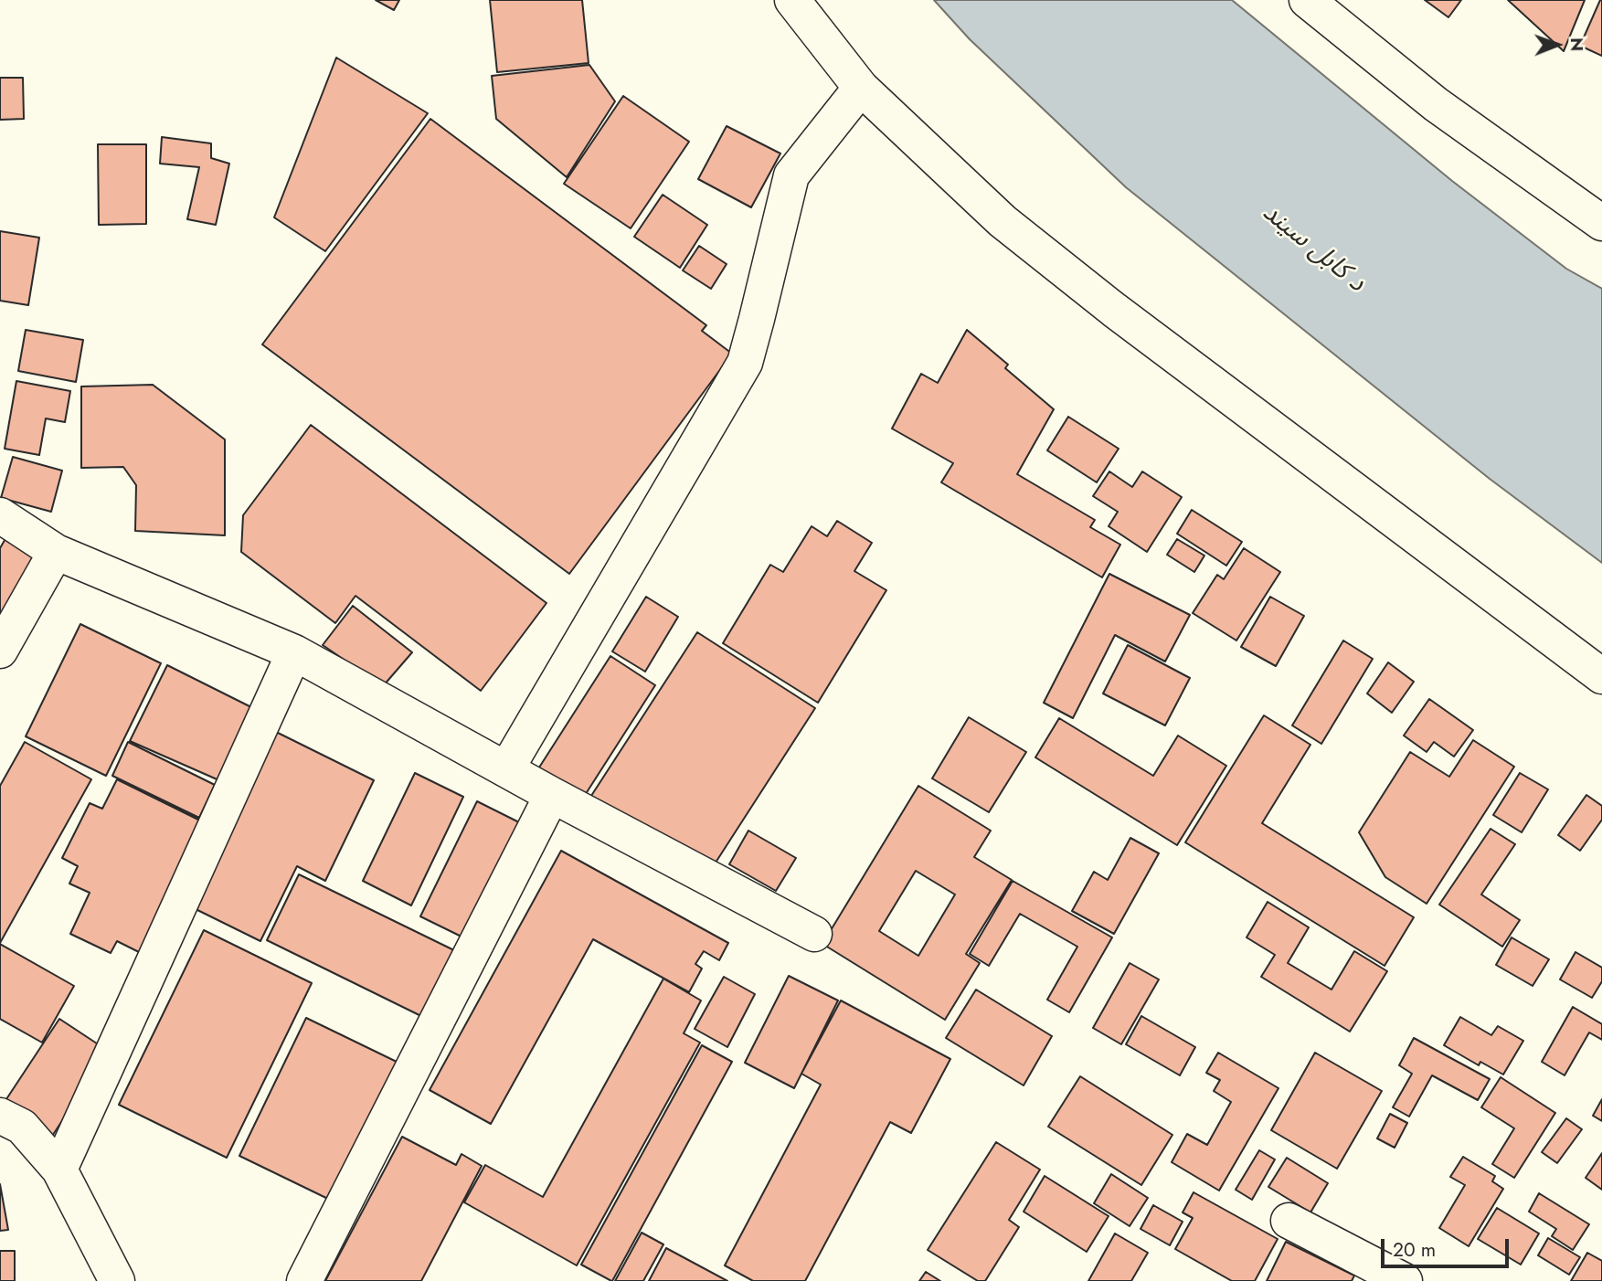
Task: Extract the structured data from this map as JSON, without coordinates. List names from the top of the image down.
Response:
{
  "water": ["د کابل سيند"],
  "scale_bar": "20 m",
  "north": "right"
}
